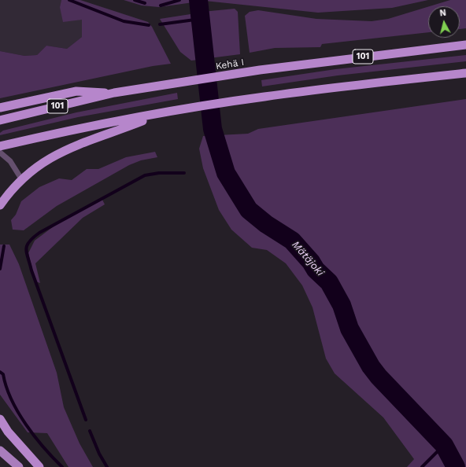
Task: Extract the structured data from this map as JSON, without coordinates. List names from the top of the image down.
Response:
{
  "streets": {
    "highway": ["101", "Kehä I"]
  },
  "water": ["Mätäjoki"],
  "north": "top"
}
